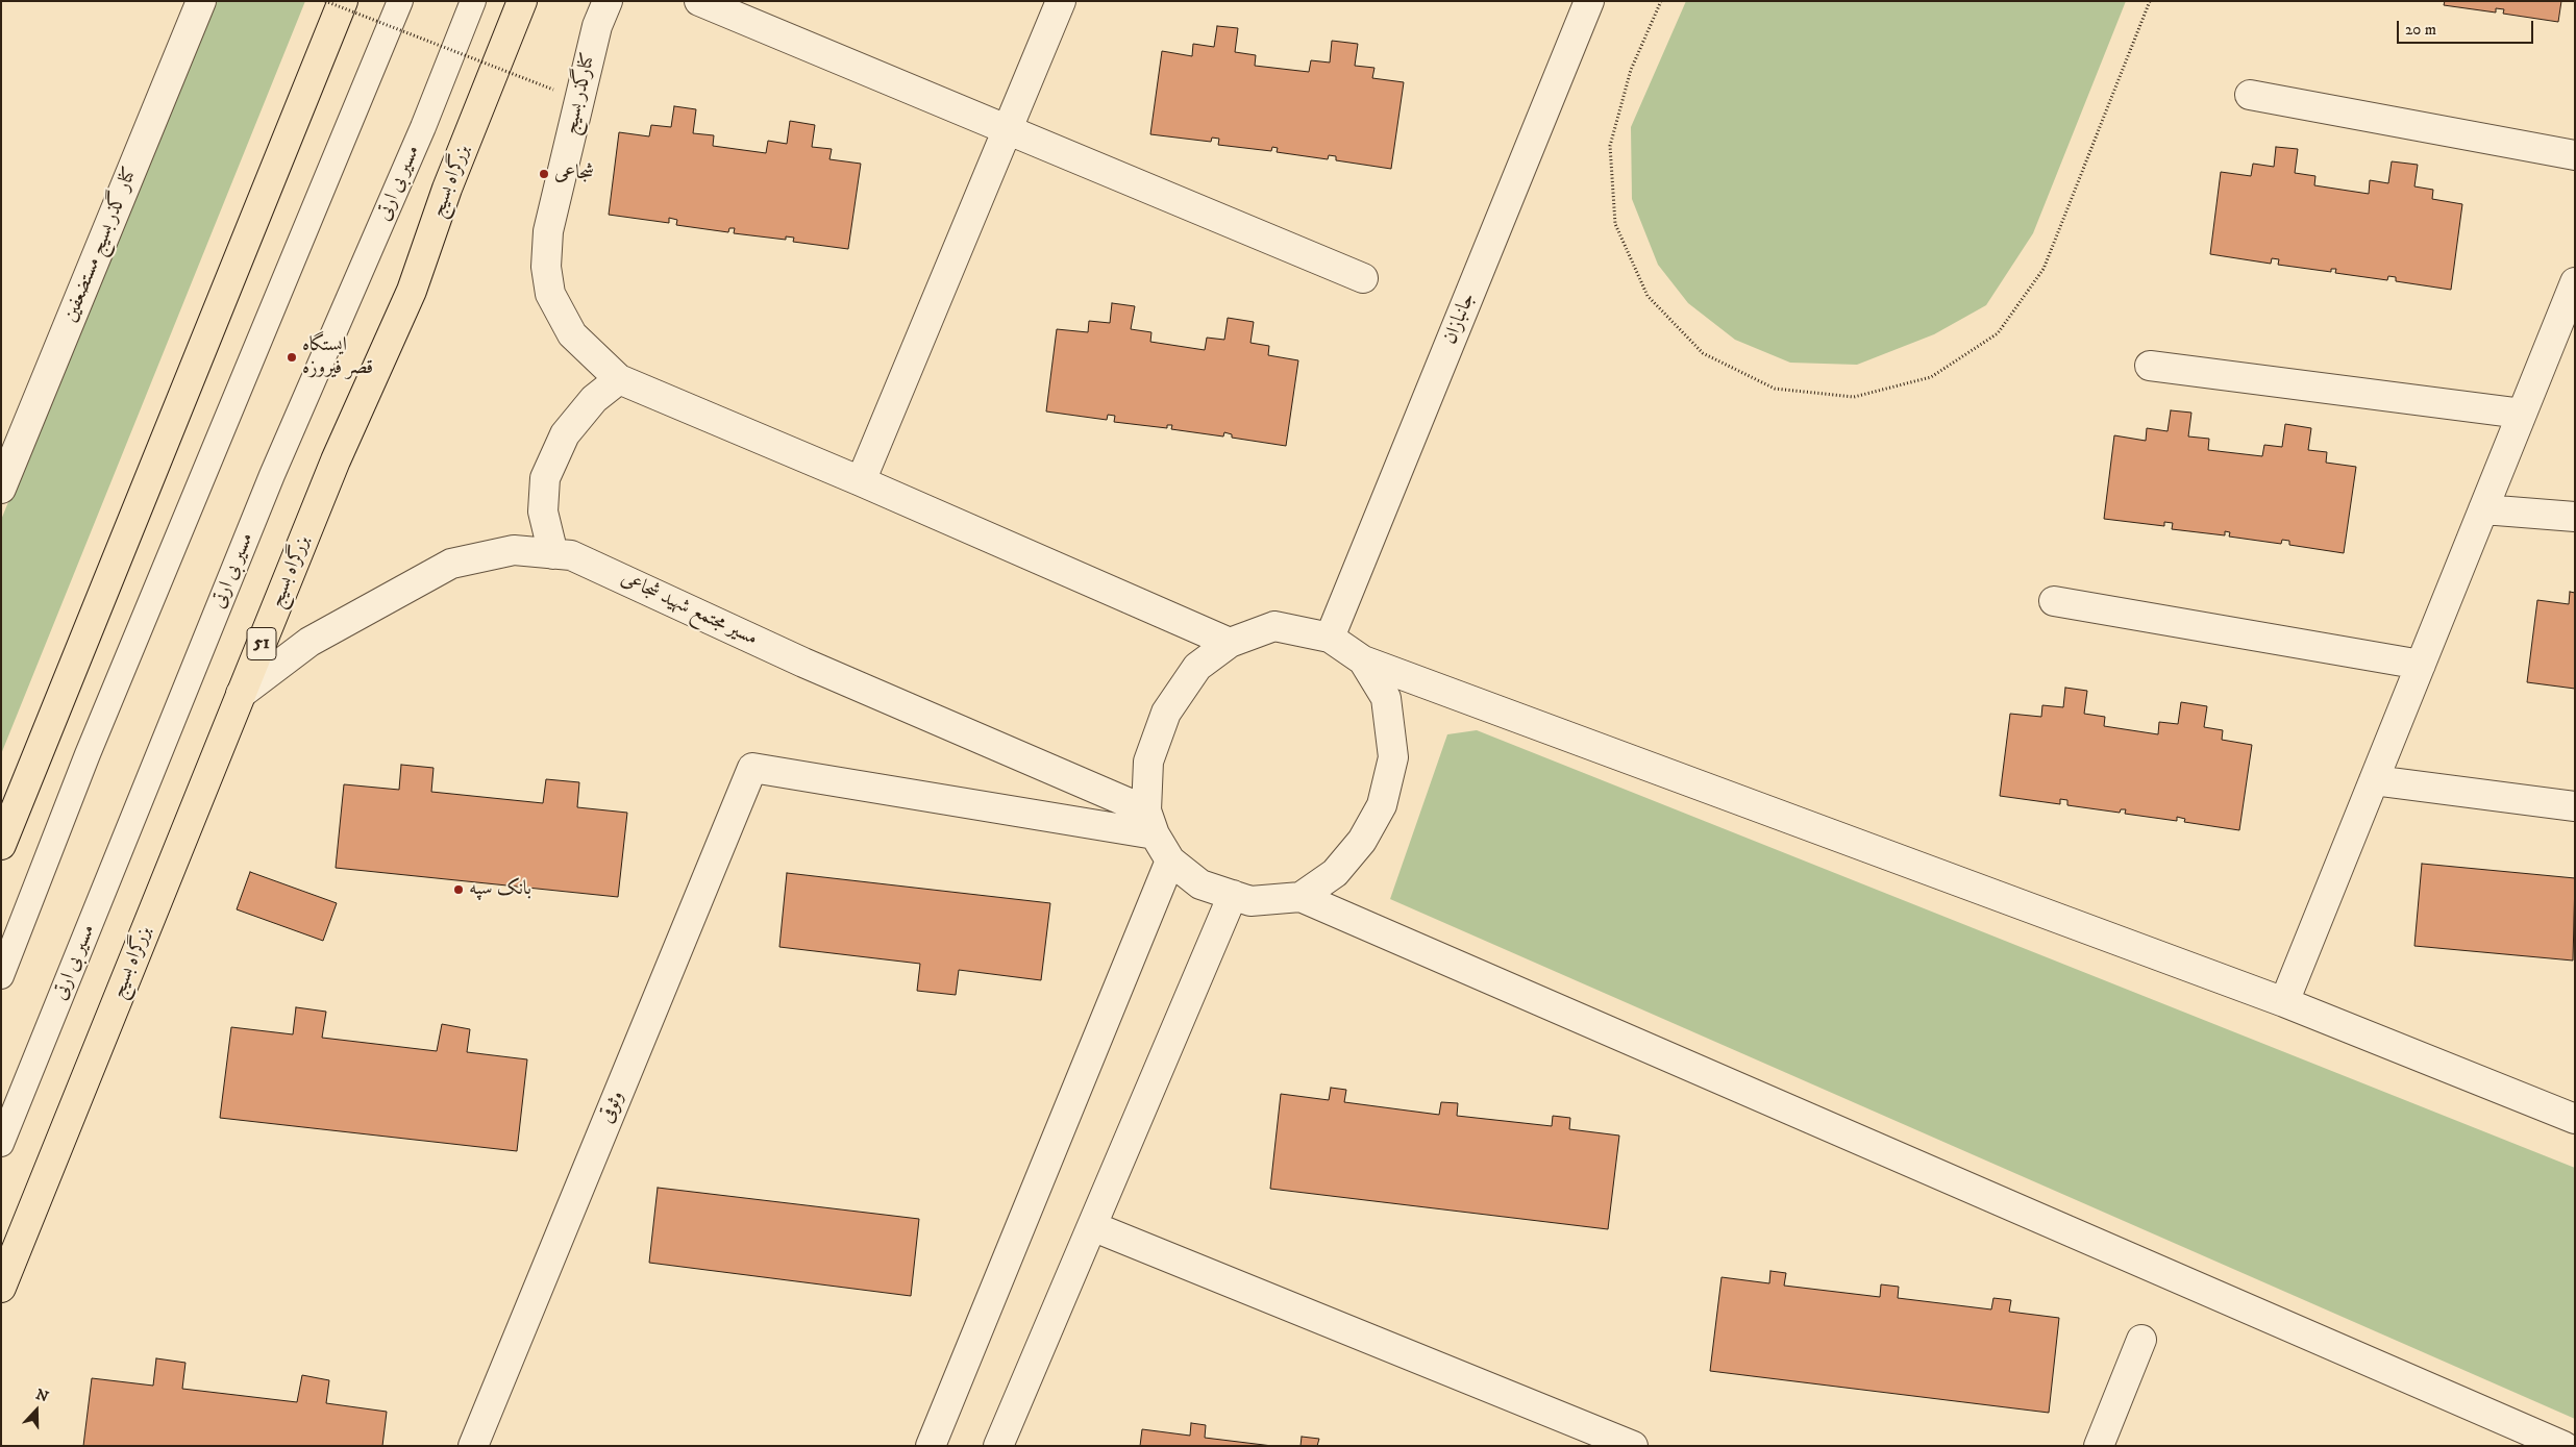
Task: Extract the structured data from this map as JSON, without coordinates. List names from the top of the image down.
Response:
{
  "streets": {
    "highway": ["بزرگراه بسیج", "51"],
    "street": [
      "کنارگذر بسیج",
      "کنار گذر بسیج مستضعفین",
      "جانبازان",
      "مسیر مجتمع شهید شجاعی",
      "وثوقی"
    ],
    "lane": ["مسیر بی ارتی"]
  },
  "crossings": [
    ["بزرگراه بسیج", "مسیر مجتمع شهید شجاعی"],
    ["مسیر مجتمع شهید شجاعی", "وثوقی"]
  ],
  "places": ["شجاعی", "ایستگاه قصر فیروزه", "بانک سپه"],
  "scale_bar": "20 m",
  "north": "top"
}
